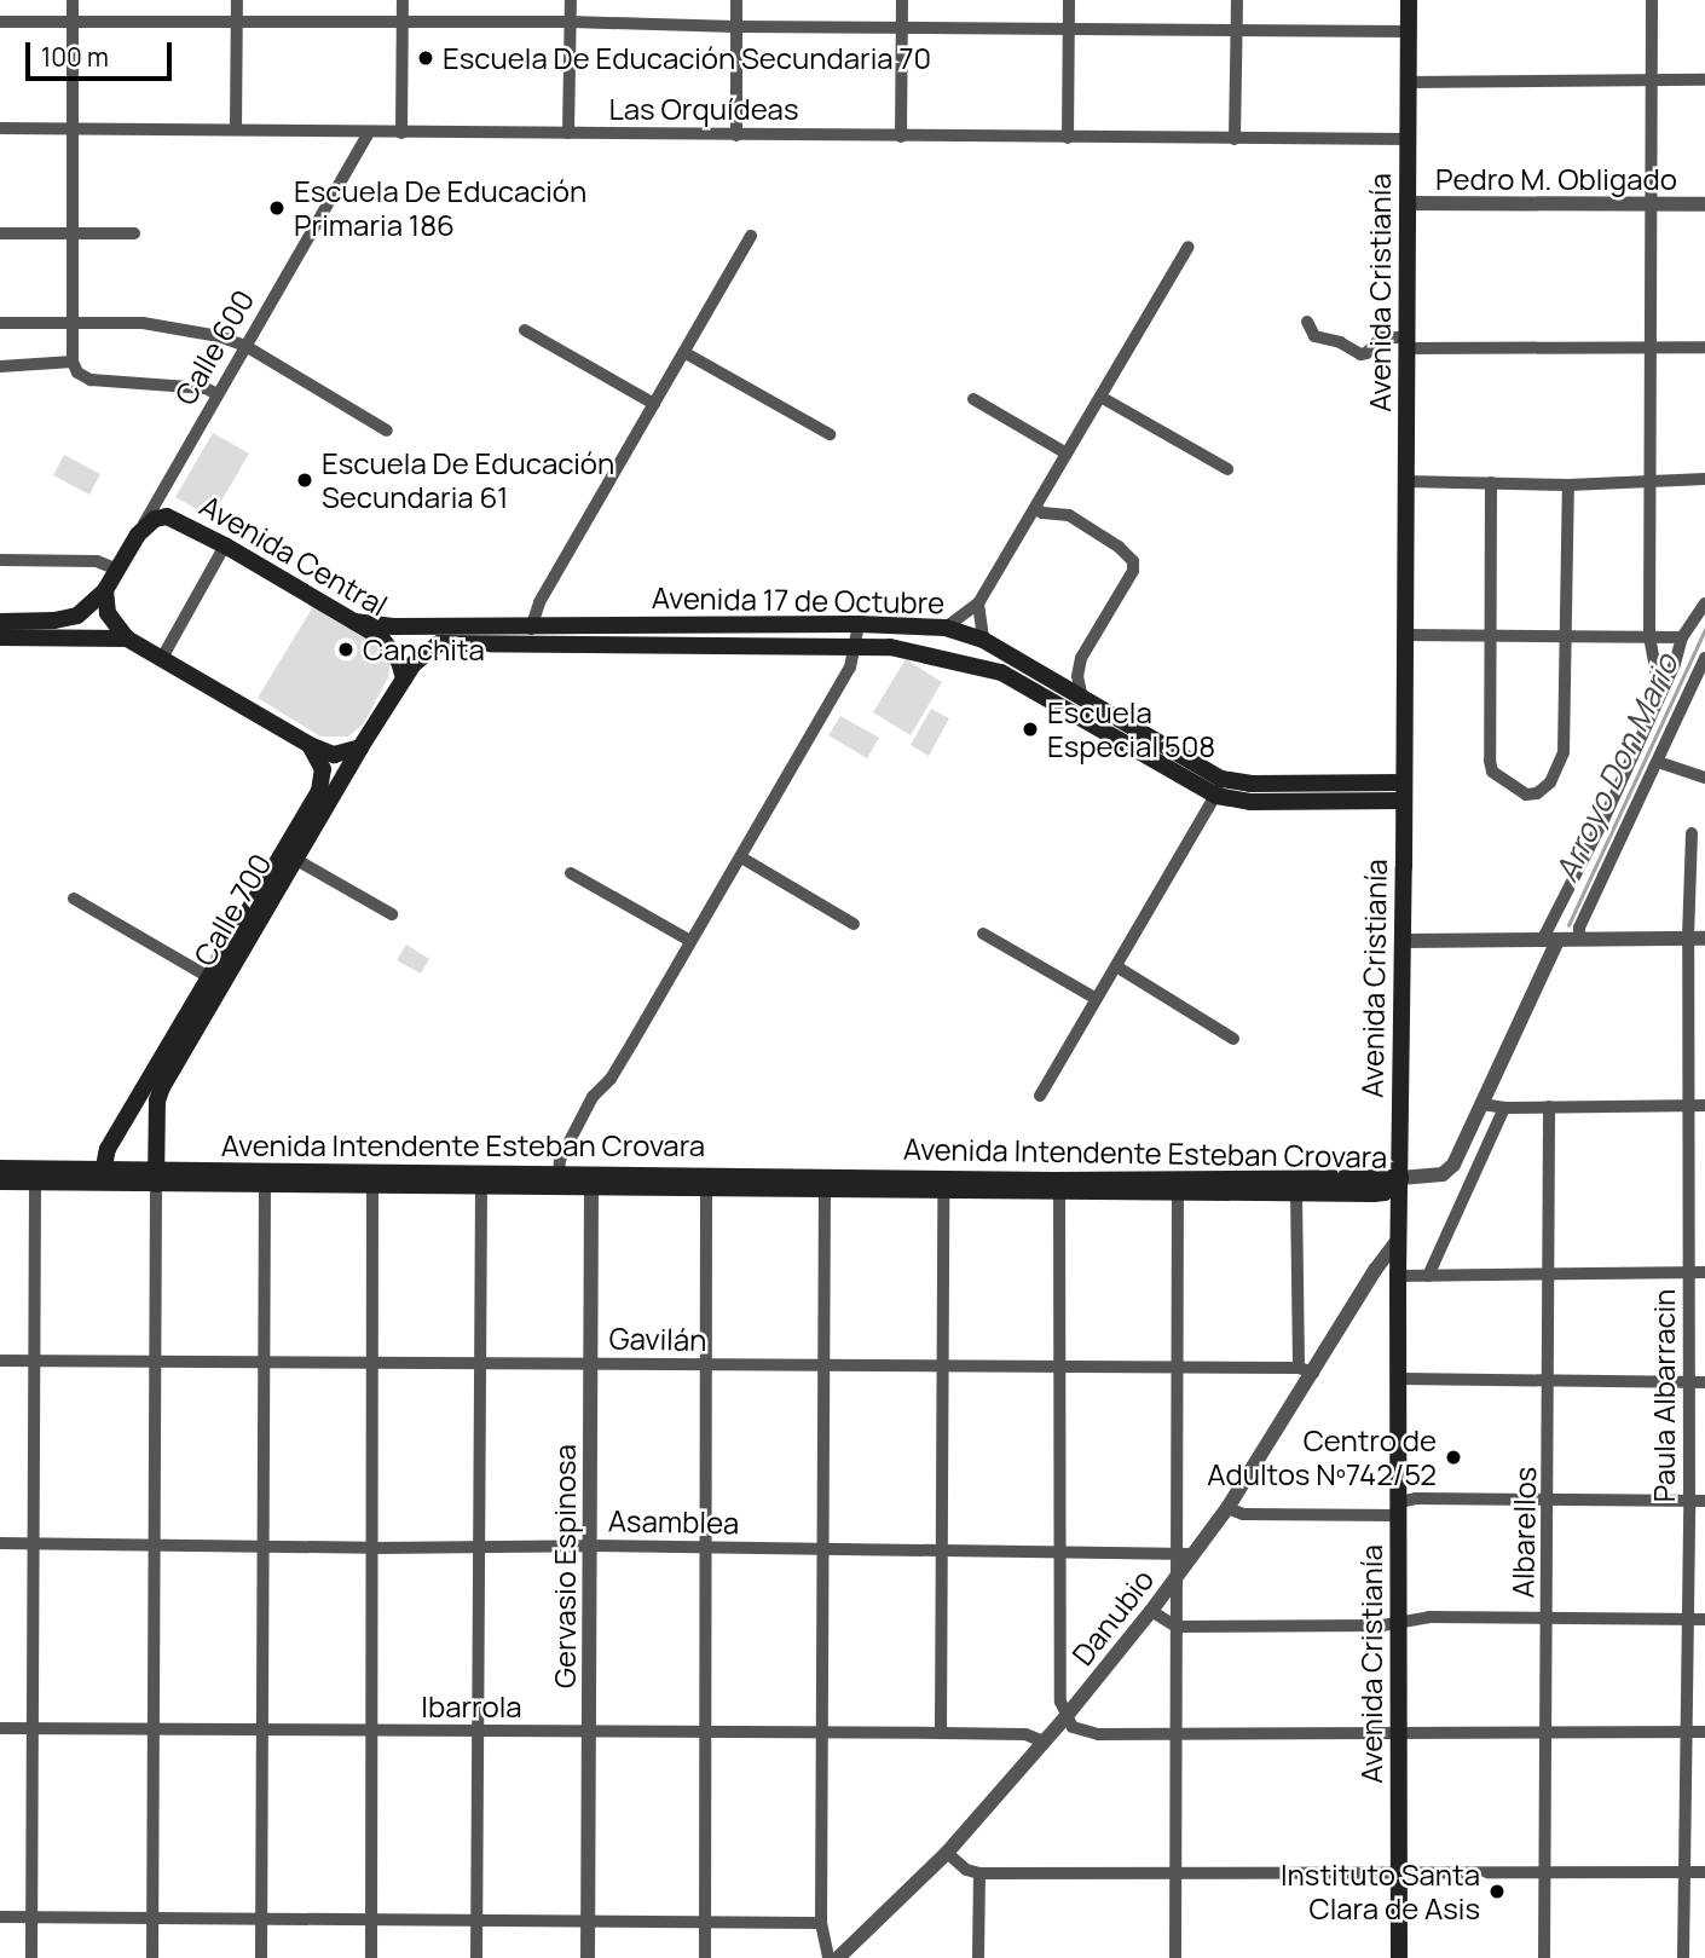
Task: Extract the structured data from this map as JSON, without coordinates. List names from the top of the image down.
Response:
{
  "streets": {
    "main road": [
      "Avenida Cristianía",
      "Calle 600",
      "Avenida Central",
      "Avenida 17 de Octubre",
      "Calle 700",
      "Avenida Intendente Esteban Crovara"
    ],
    "street": [
      "Las Orquídeas",
      "Pedro M. Obligado",
      "Gavilán",
      "Paula Albarracin",
      "Asamblea",
      "Albarellos",
      "Gervasio Espinosa",
      "Danubio",
      "Ibarrola"
    ]
  },
  "crossings": [
    ["Las Orquídeas", "Avenida Cristianía"],
    ["Las Orquídeas", "Calle 600"],
    ["Pedro M. Obligado", "Avenida Cristianía"],
    ["Avenida Cristianía", "Avenida 17 de Octubre"],
    ["Avenida Cristianía", "Avenida Intendente Esteban Crovara"],
    ["Avenida Cristianía", "Danubio"],
    ["Calle 600", "Avenida Central"],
    ["Avenida Central", "Avenida 17 de Octubre"],
    ["Avenida Central", "Calle 700"],
    ["Avenida 17 de Octubre", "Calle 700"],
    ["Calle 700", "Avenida Intendente Esteban Crovara"],
    ["Avenida Intendente Esteban Crovara", "Gervasio Espinosa"],
    ["Gavilán", "Gervasio Espinosa"],
    ["Gavilán", "Danubio"],
    ["Asamblea", "Gervasio Espinosa"],
    ["Asamblea", "Danubio"],
    ["Gervasio Espinosa", "Ibarrola"],
    ["Danubio", "Ibarrola"]
  ],
  "water": ["Arroyo Don Mario"],
  "places": [
    "Escuela De Educación Secundaria 70",
    "Escuela De Educación Primaria 186",
    "Escuela De Educación Secundaria 61",
    "Canchita",
    "Escuela Especial 508",
    "Centro de Adultos Nº742/52",
    "Instituto Santa Clara de Asis"
  ],
  "scale_bar": "100 m"
}
